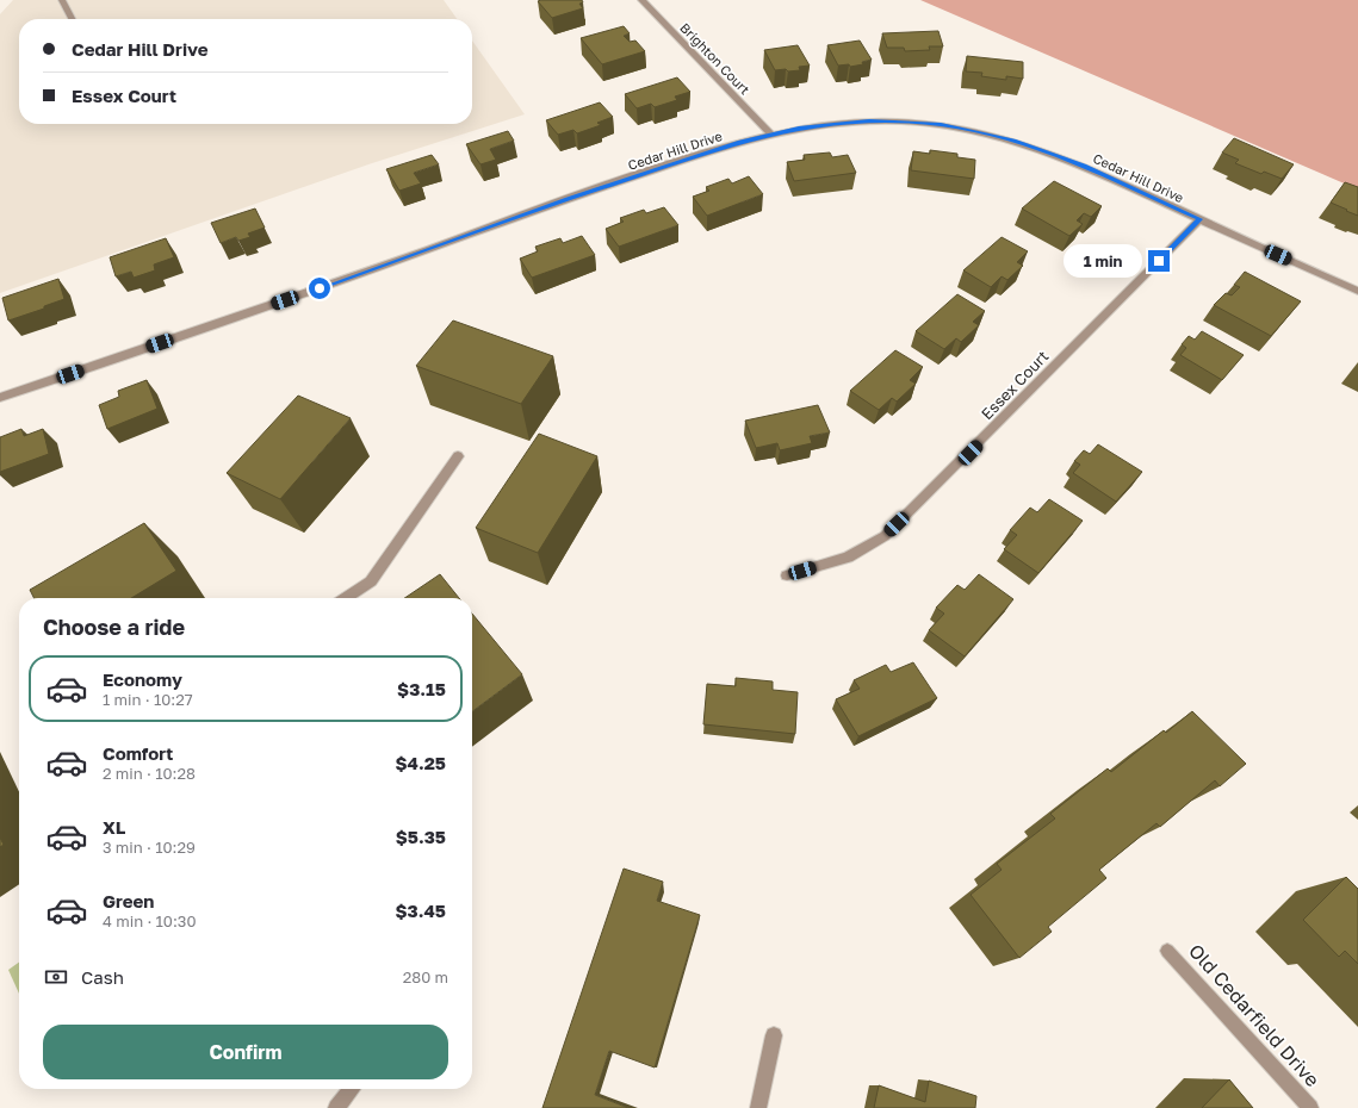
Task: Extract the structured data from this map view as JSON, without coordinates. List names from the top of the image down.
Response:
{
  "streets": {
    "street": [
      "Brighton Court",
      "Cedar Hill Drive",
      "Essex Court",
      "Old Cedarfield Drive"
    ]
  },
  "crossings": [
    ["Brighton Court", "Cedar Hill Drive"],
    ["Cedar Hill Drive", "Essex Court"]
  ],
  "page": {
    "banner": ["Cedar Hill Drive", "Essex Court"],
    "bubble": "1 min",
    "heading": "Choose a ride",
    "list": [
      {
        "name": "Economy",
        "note": "1 min · 10:27",
        "value": "$3.15"
      },
      {
        "name": "Comfort",
        "note": "2 min · 10:28",
        "value": "$4.25"
      },
      {
        "name": "XL",
        "note": "3 min · 10:29",
        "value": "$5.35"
      },
      {
        "name": "Green",
        "note": "4 min · 10:30",
        "value": "$3.45"
      }
    ],
    "pay": ["Cash", "280 m"],
    "buttons": "Confirm"
  }
}
